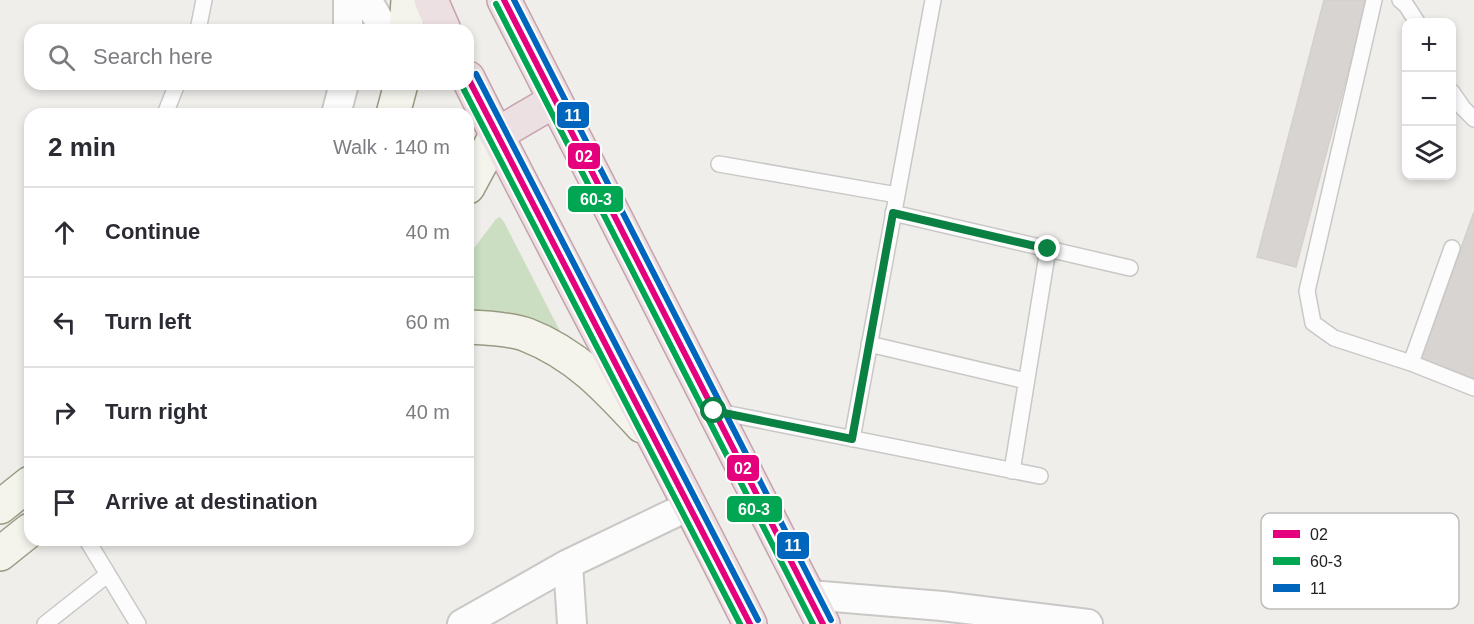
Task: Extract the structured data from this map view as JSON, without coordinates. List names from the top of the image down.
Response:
{
  "lines": ["transit line 02", "transit line 11", "transit line 60-3"],
  "legend": ["02", "60-3", "11"],
  "page": {
    "map_buttons": ["+", "−"],
    "search": "Search here",
    "heading": ["2 min", "Walk · 140 m"],
    "list": [
      ["Continue", "40 m"],
      ["Turn left", "60 m"],
      ["Turn right", "40 m"],
      "Arrive at destination"
    ]
  }
}
